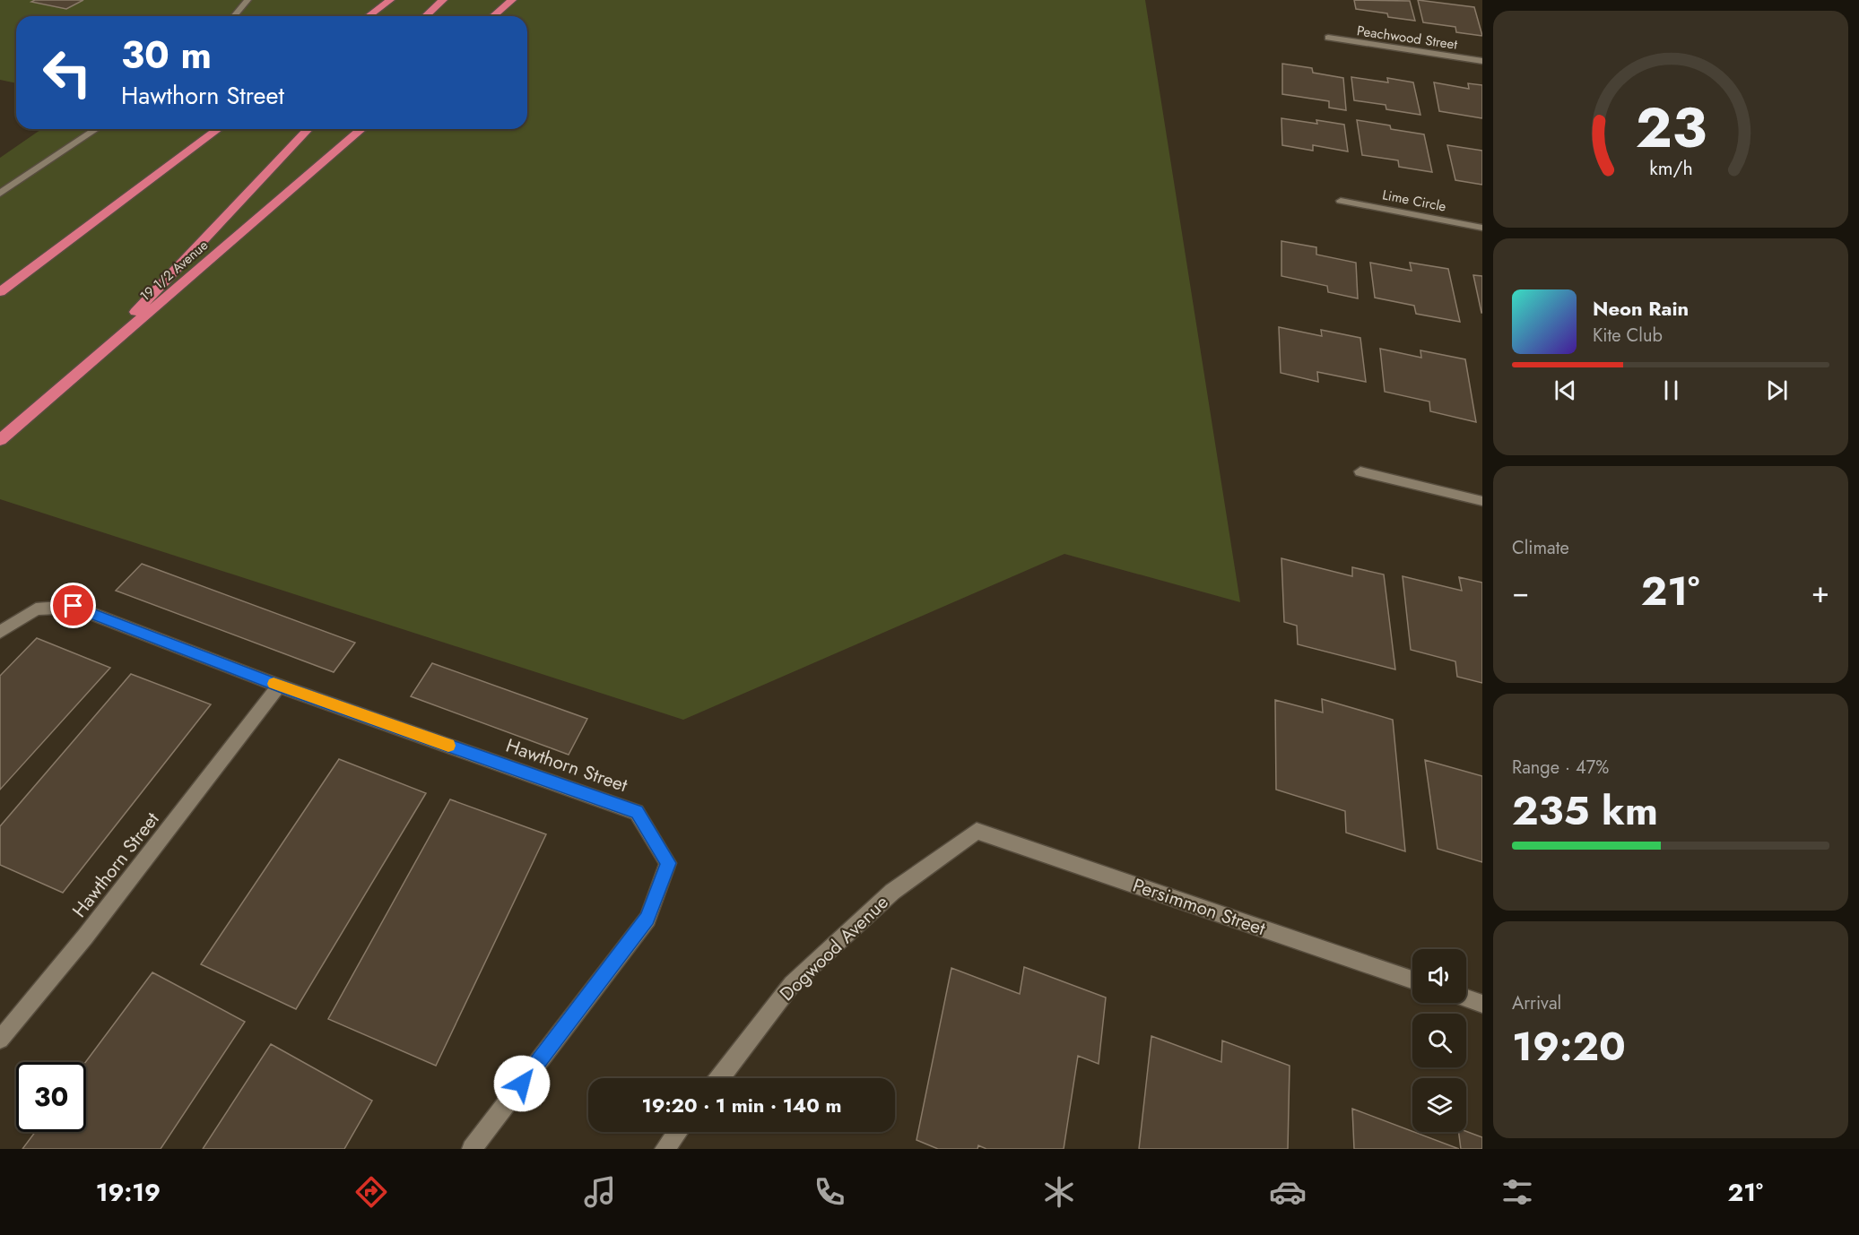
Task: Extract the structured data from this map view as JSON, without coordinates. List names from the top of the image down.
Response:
{
  "streets": {
    "highway": ["19 1/2 Avenue"],
    "street": [
      "Peachwood Street",
      "Lime Circle",
      "Hawthorn Street",
      "Persimmon Street",
      "Dogwood Avenue"
    ]
  },
  "crossings": [
    ["Persimmon Street", "Dogwood Avenue"]
  ],
  "page": {
    "turn": ["30 m", "Hawthorn Street"],
    "song": ["Neon Rain", "Kite Club"],
    "tile": [
      "Climate",
      ["Range · 47%", "235 km"],
      ["Arrival", "19:20"]
    ],
    "heat": ["−", "21°", "+"],
    "limit": "30",
    "trip": "19:20 · 1 min · 140 m",
    "tabs": ["19:19", "21°"],
    "gauge": ["23", "km/h"]
  }
}
